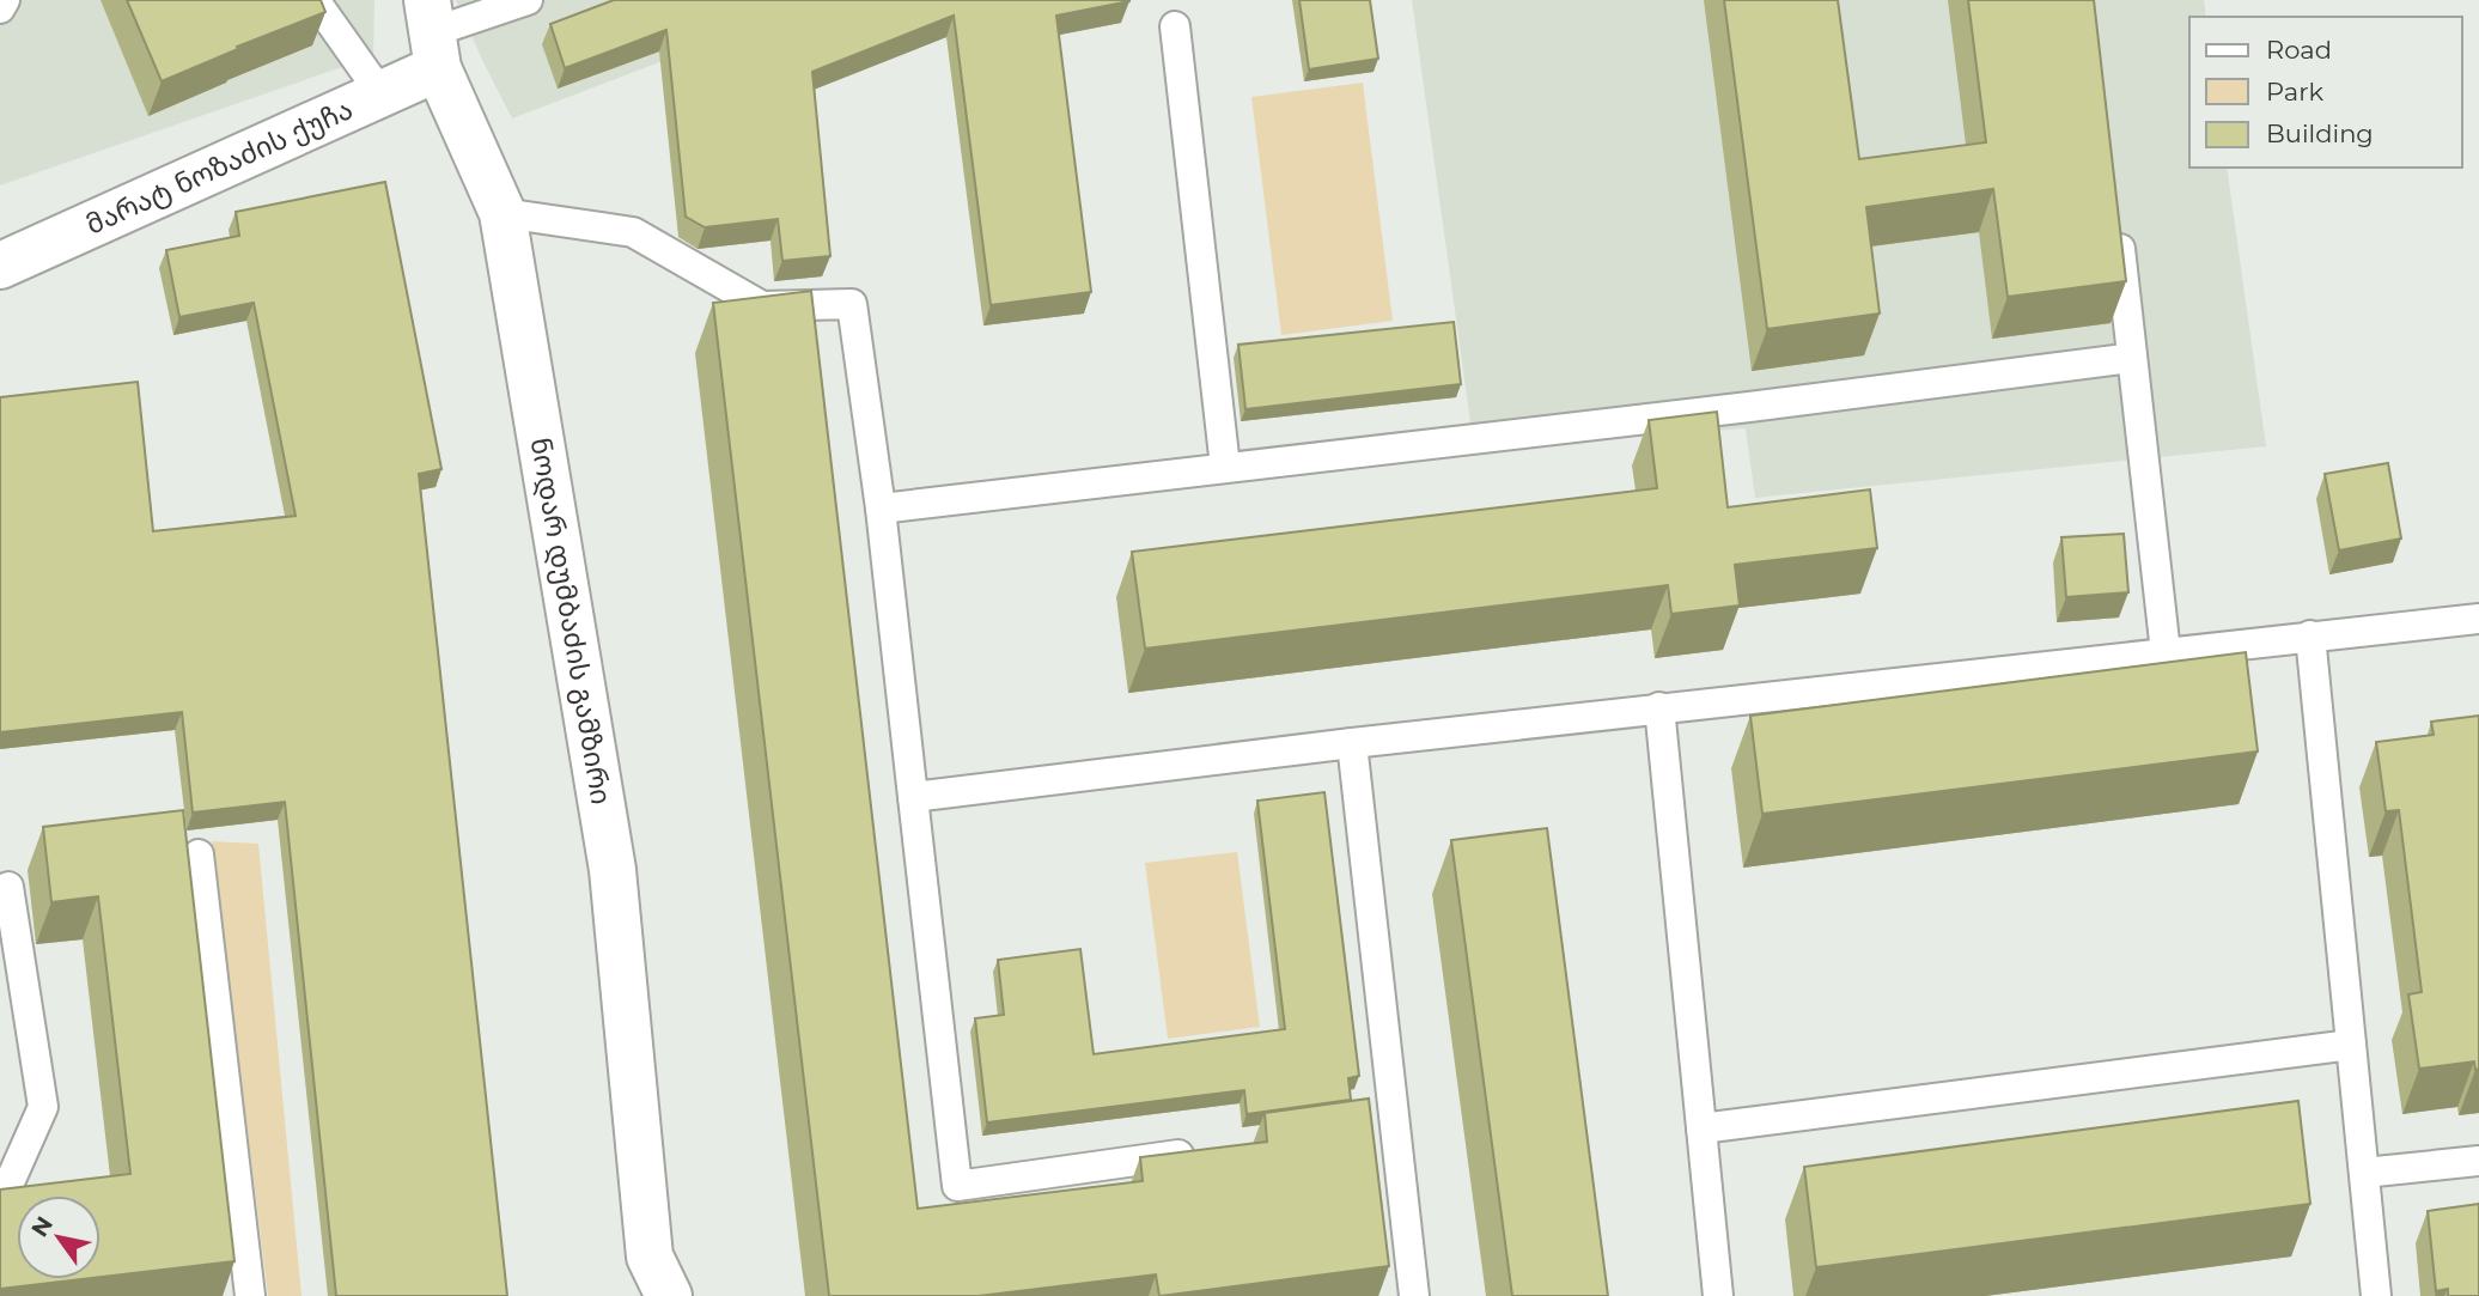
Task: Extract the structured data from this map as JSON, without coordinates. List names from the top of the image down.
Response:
{
  "streets": {
    "street": ["მარატ ნოზაძის ქუჩა", "ნოდარ დუმბაძის გამზირი"]
  },
  "crossings": [
    ["მარატ ნოზაძის ქუჩა", "ნოდარ დუმბაძის გამზირი"]
  ],
  "legend": ["Road", "Park", "Building"],
  "north": "top left"
}
